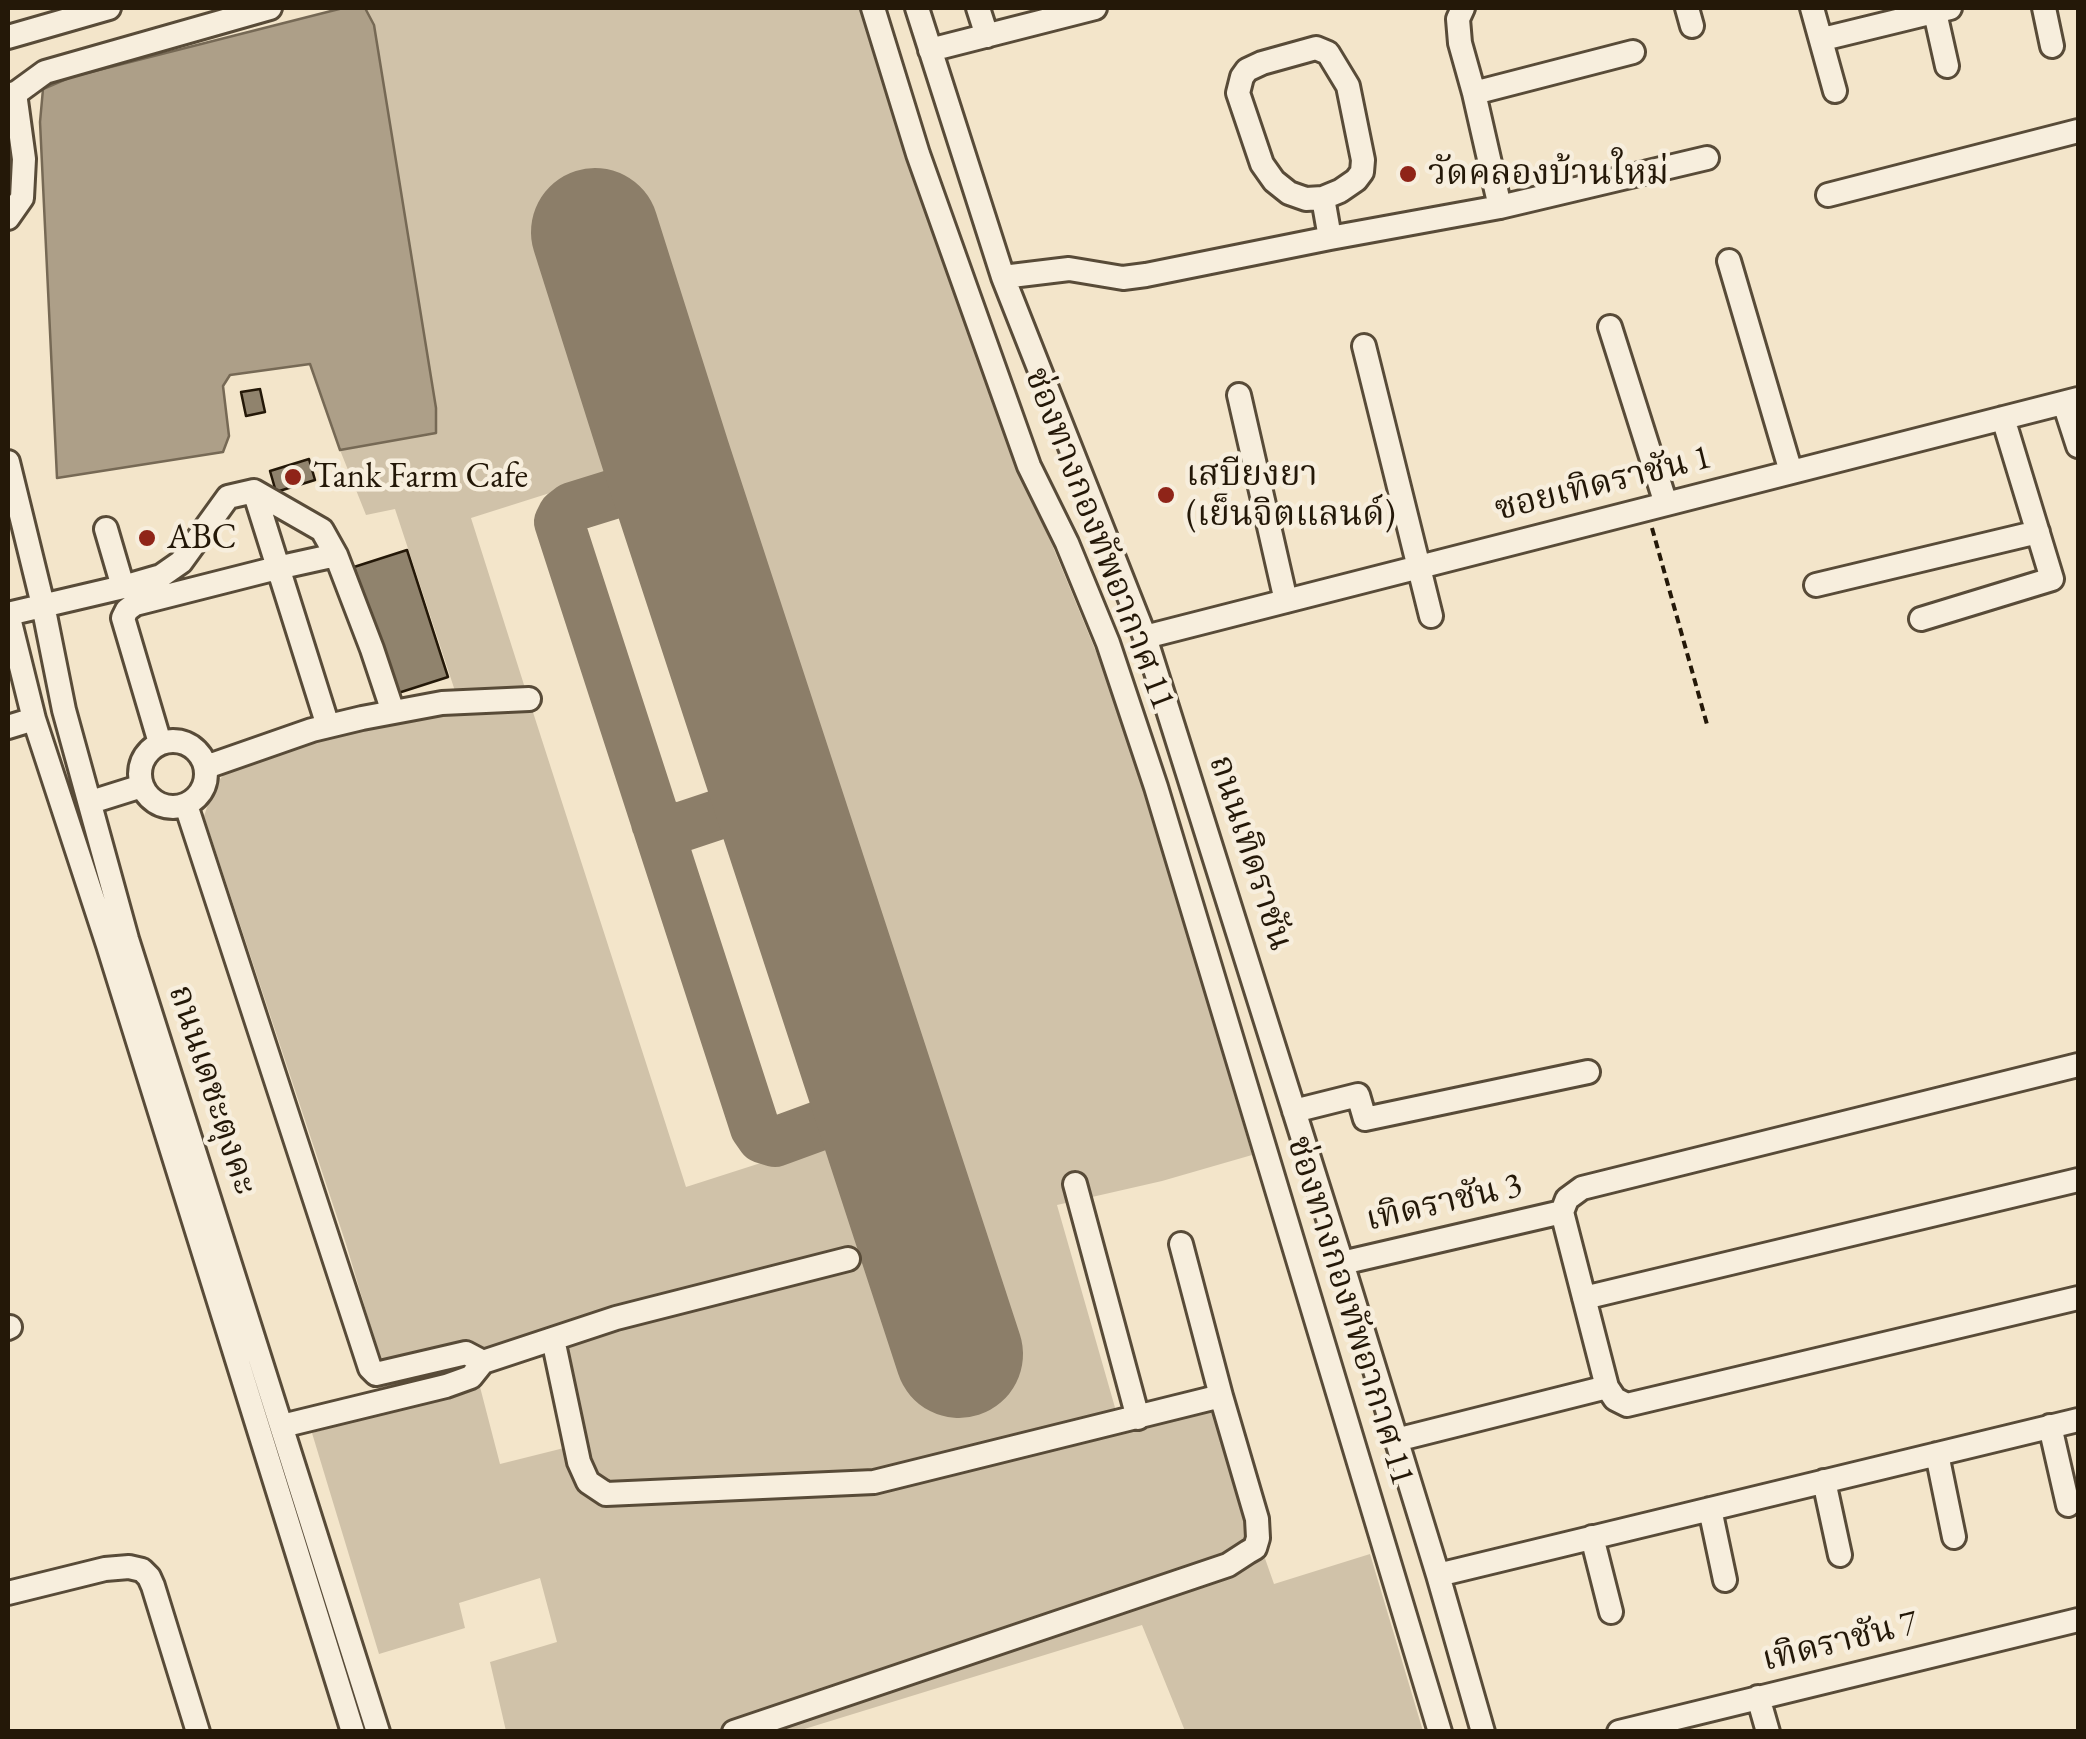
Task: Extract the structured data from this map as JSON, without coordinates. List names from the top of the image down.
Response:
{
  "streets": {
    "street": [
      "ซอยเทิดราชัน 1",
      "ช่องทางกองทัพอากาศ 11",
      "ถนนเทิดราชัน",
      "ถนนเดชะตุงคะ",
      "เทิดราชัน 3",
      "เทิดราชัน 7"
    ]
  },
  "crossings": [
    ["ซอยเทิดราชัน 1", "ถนนเทิดราชัน"],
    ["ถนนเทิดราชัน", "เทิดราชัน 3"]
  ],
  "places": [
    "วัดคลองบ้านใหม่",
    "Tank Farm Cafe",
    "เสบียงยา (เย็นจิตแลนด์)",
    "ABC"
  ]
}
